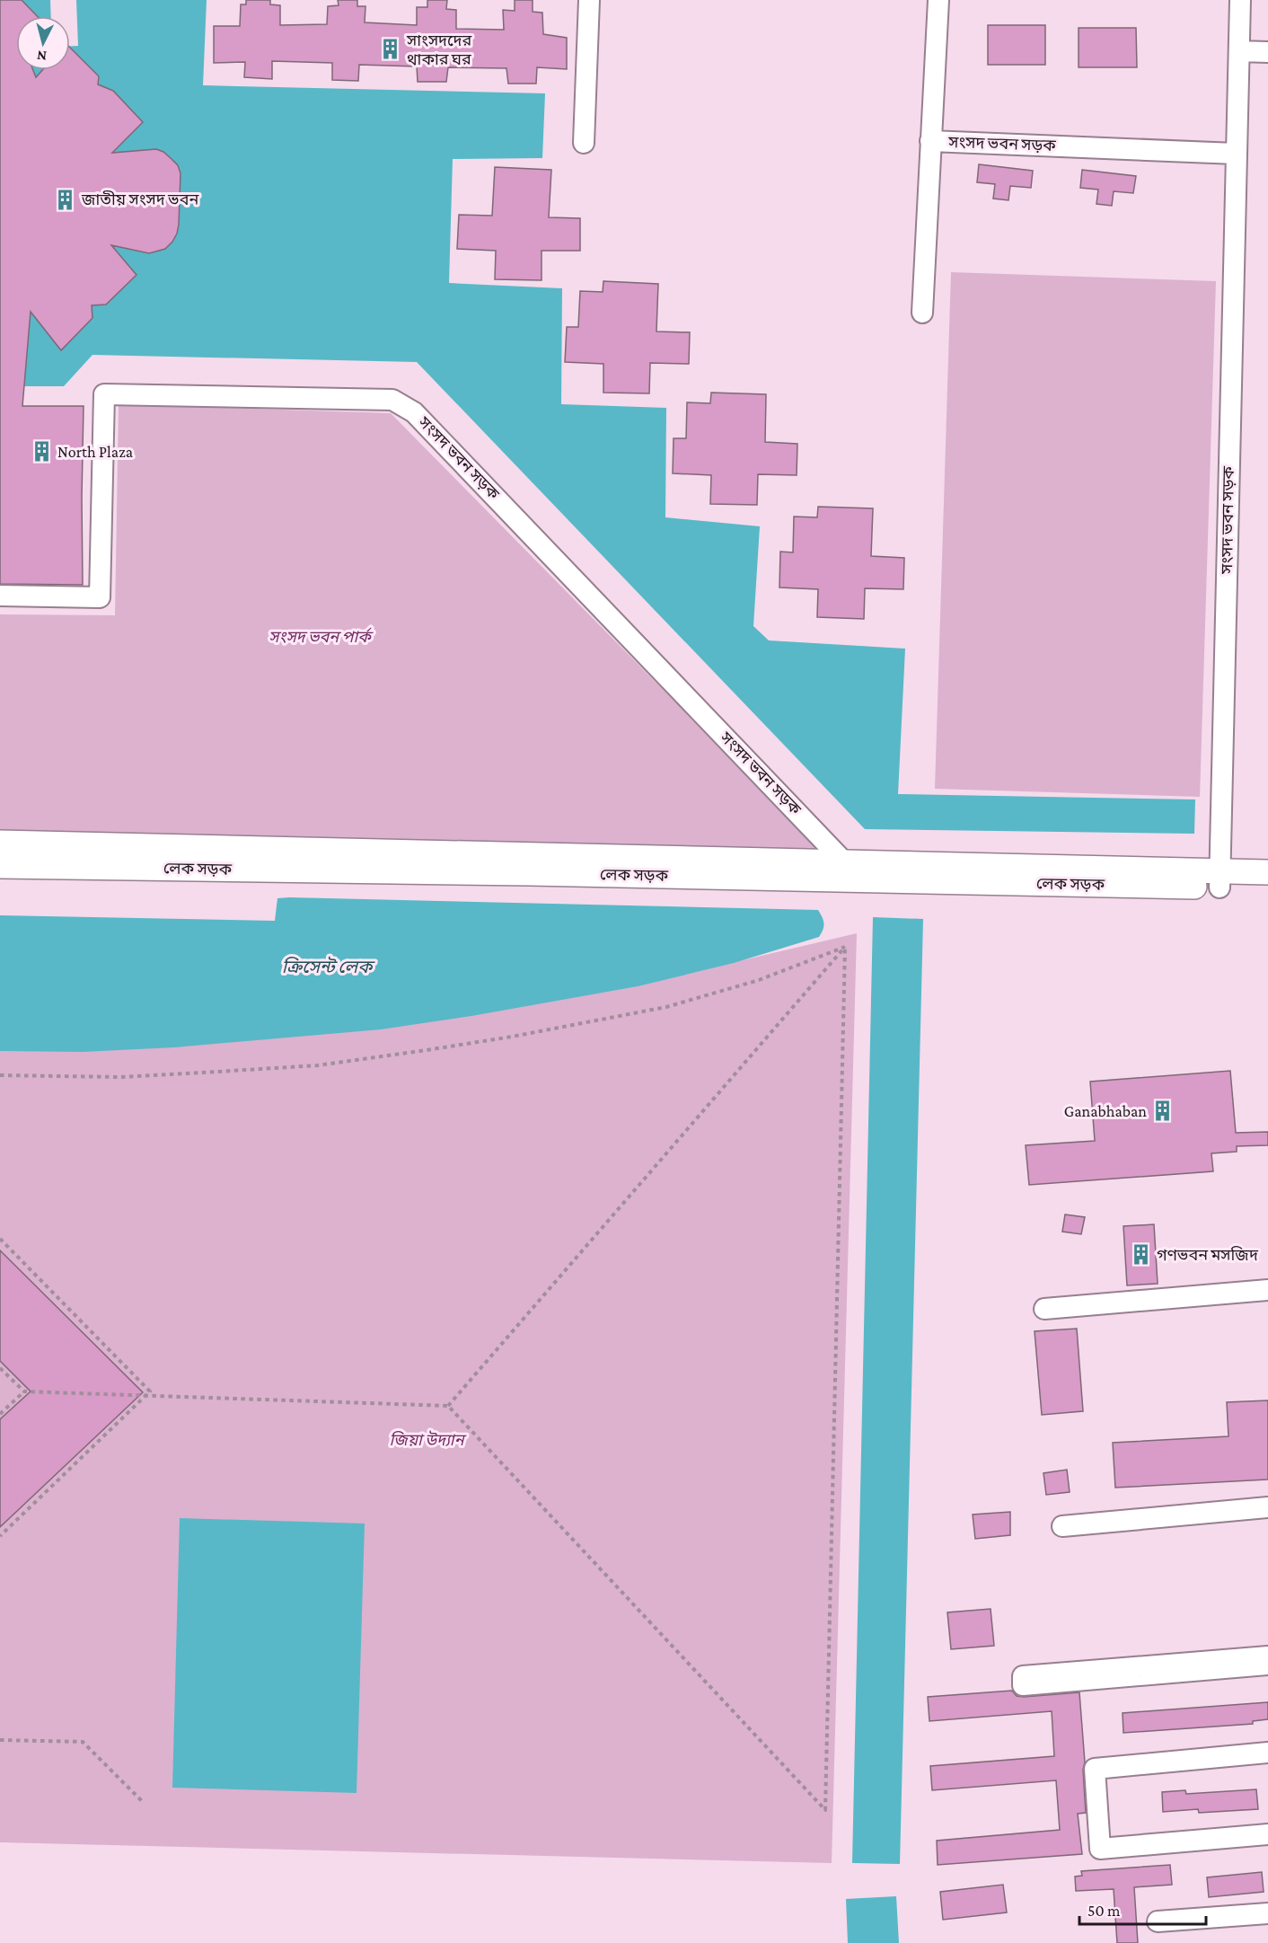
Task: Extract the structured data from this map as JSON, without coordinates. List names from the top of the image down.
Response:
{
  "streets": {
    "main road": ["লেক সড়ক"],
    "lane": ["সংসদ ভবন সড়ক"]
  },
  "crossings": [
    ["সংসদ ভবন সড়ক", "লেক সড়ক"]
  ],
  "water": ["ক্রিসেন্ট লেক"],
  "parks": ["সংসদ ভবন পার্ক", "জিয়া উদ্যান"],
  "places": {
    "building": [
      "সাংসদদের থাকার ঘর",
      "জাতীয় সংসদ ভবন",
      "North Plaza",
      "Ganabhaban",
      "গণভবন মসজিদ"
    ]
  },
  "scale_bar": "50 m",
  "north": "bottom"
}
